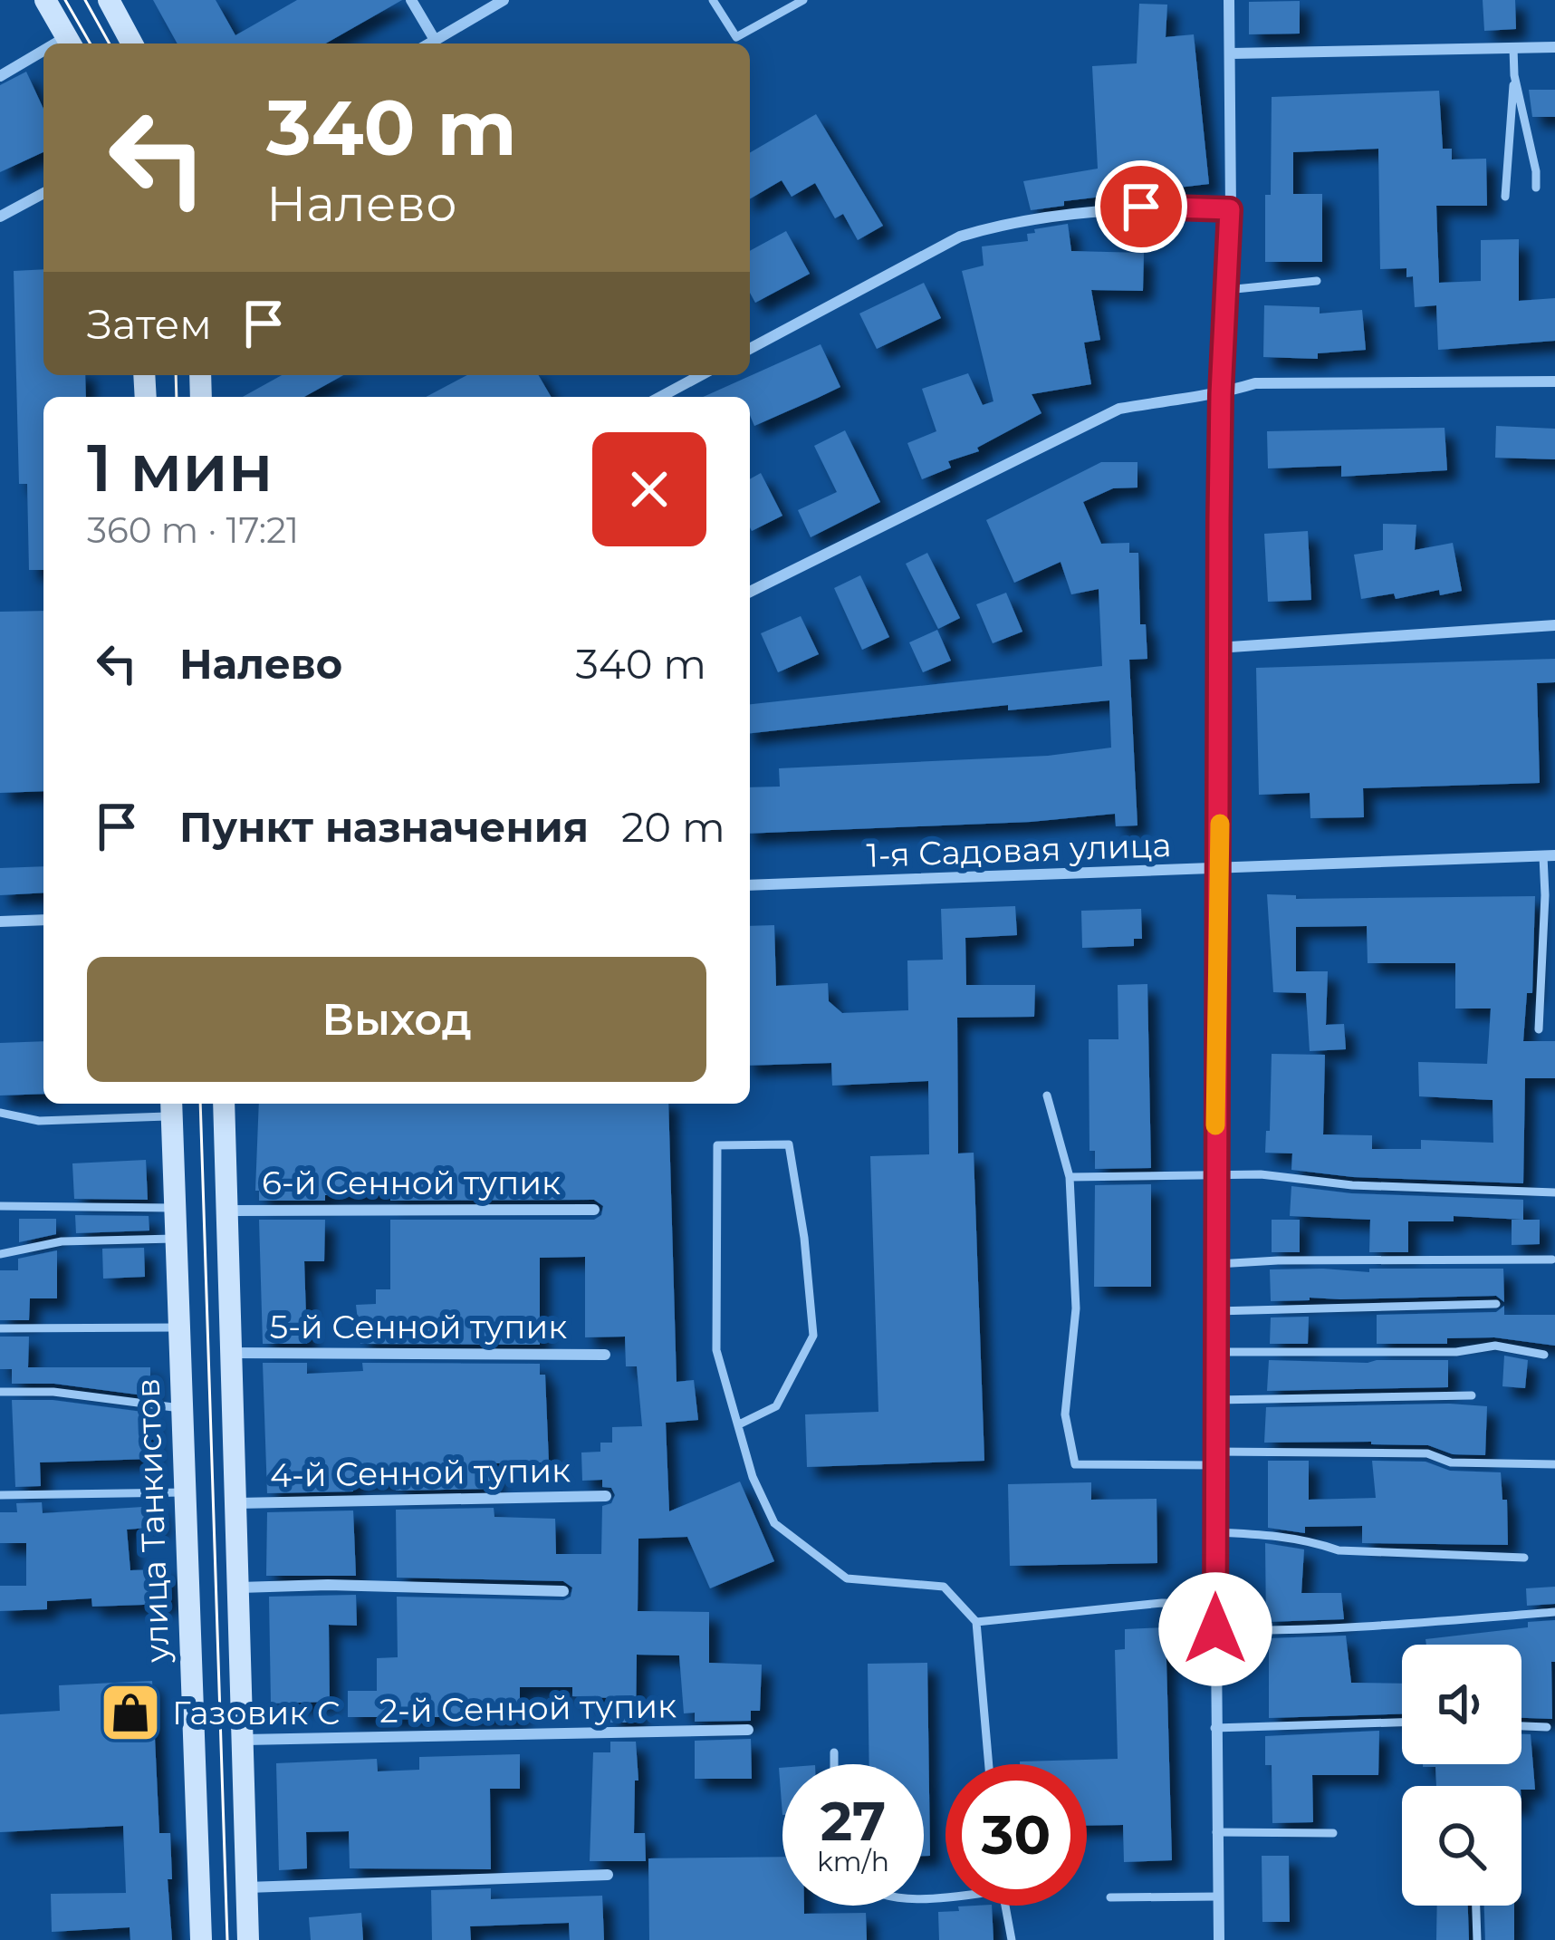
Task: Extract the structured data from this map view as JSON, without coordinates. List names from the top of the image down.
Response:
{
  "streets": {
    "main road": ["улица Танкистов"],
    "street": [
      "1-я Садовая улица",
      "6-й Сенной тупик",
      "5-й Сенной тупик",
      "4-й Сенной тупик",
      "2-й Сенной тупик"
    ]
  },
  "places": {
    "shop": ["Газовик С"]
  },
  "page": {
    "turn": ["340 m", "Налево"],
    "then": "Затем",
    "heading": ["1 мин", "360 m · 17:21"],
    "list": [
      {
        "name": "Налево",
        "value": "340 m"
      },
      {
        "name": "Пункт назначения",
        "value": "20 m"
      }
    ],
    "buttons": "Выход",
    "speed": "27 km/h",
    "limit": "30"
  }
}
